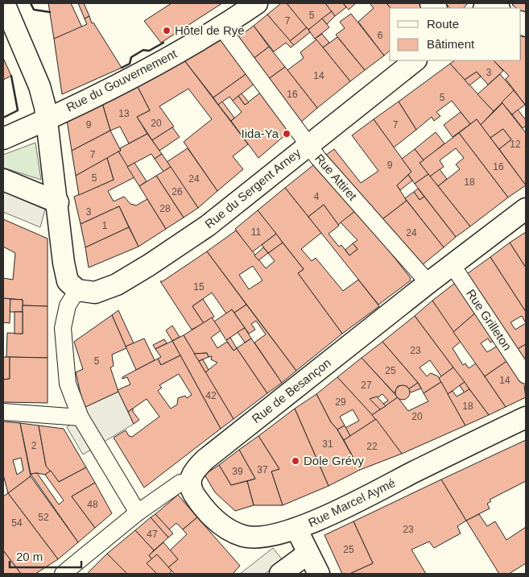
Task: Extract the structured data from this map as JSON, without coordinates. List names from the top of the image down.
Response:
{
  "streets": {
    "street": [
      "Rue du Gouvernement",
      "Rue Attiret",
      "Rue du Sergent Arney",
      "Rue Grilleton",
      "Rue de Besançon",
      "Rue Marcel Aymé"
    ]
  },
  "crossings": [
    ["Rue du Gouvernement", "Rue Attiret"],
    ["Rue Attiret", "Rue du Sergent Arney"],
    ["Rue Attiret", "Rue de Besançon"],
    ["Rue Grilleton", "Rue de Besançon"],
    ["Rue de Besançon", "Rue Marcel Aymé"]
  ],
  "places": ["Hôtel de Rye", "Iida-Ya", "Dole Grévy"],
  "house_numbers": [
    "5",
    "7",
    "6",
    "3",
    "14",
    "16",
    "5",
    "13",
    "20",
    "9",
    "7",
    "12",
    "7",
    "9",
    "16",
    "5",
    "24",
    "18",
    "26",
    "4",
    "28",
    "3",
    "1",
    "11",
    "24",
    "15",
    "23",
    "5",
    "25",
    "14",
    "27",
    "42",
    "29",
    "18",
    "20",
    "31",
    "2",
    "22",
    "37",
    "39",
    "48",
    "52",
    "54",
    "23",
    "47",
    "25"
  ],
  "legend": ["Route", "Bâtiment"],
  "scale_bar": "20 m"
}
